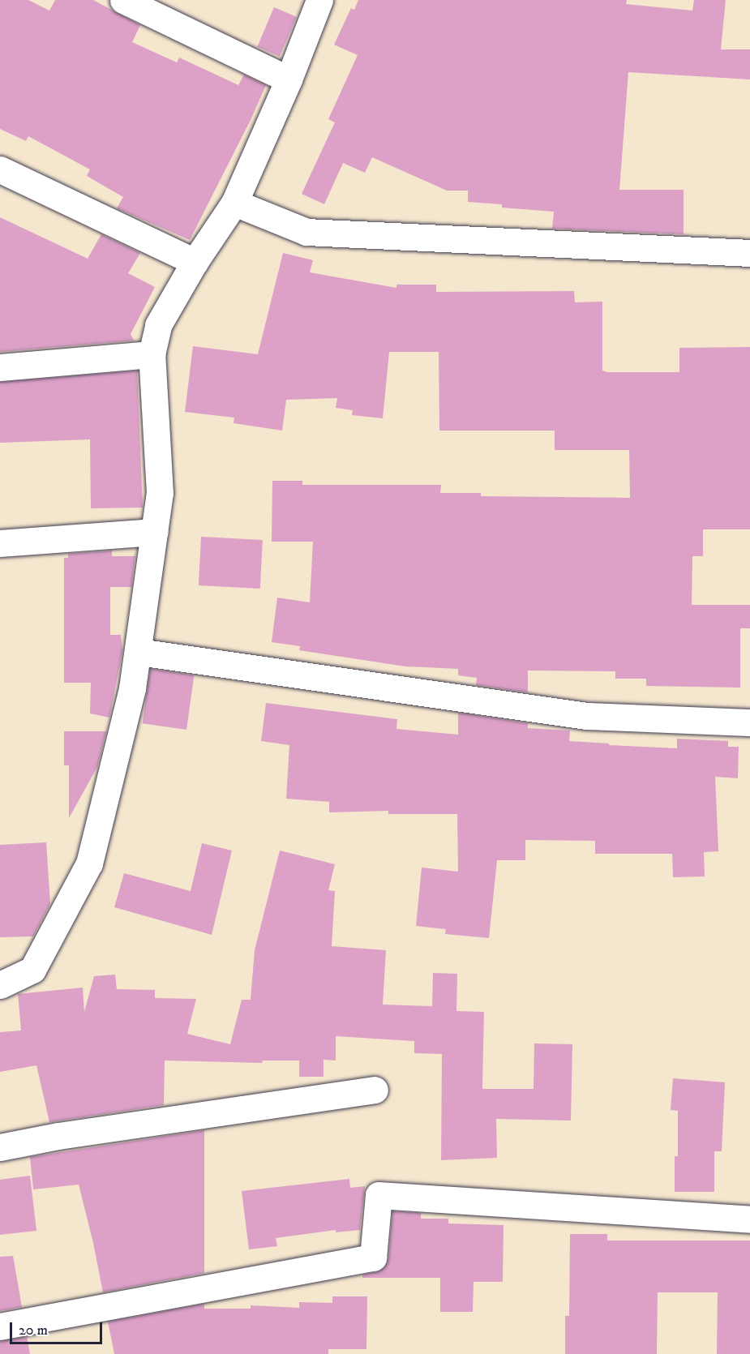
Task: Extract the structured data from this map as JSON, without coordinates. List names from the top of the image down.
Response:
{
  "scale_bar": "20 m"
}
